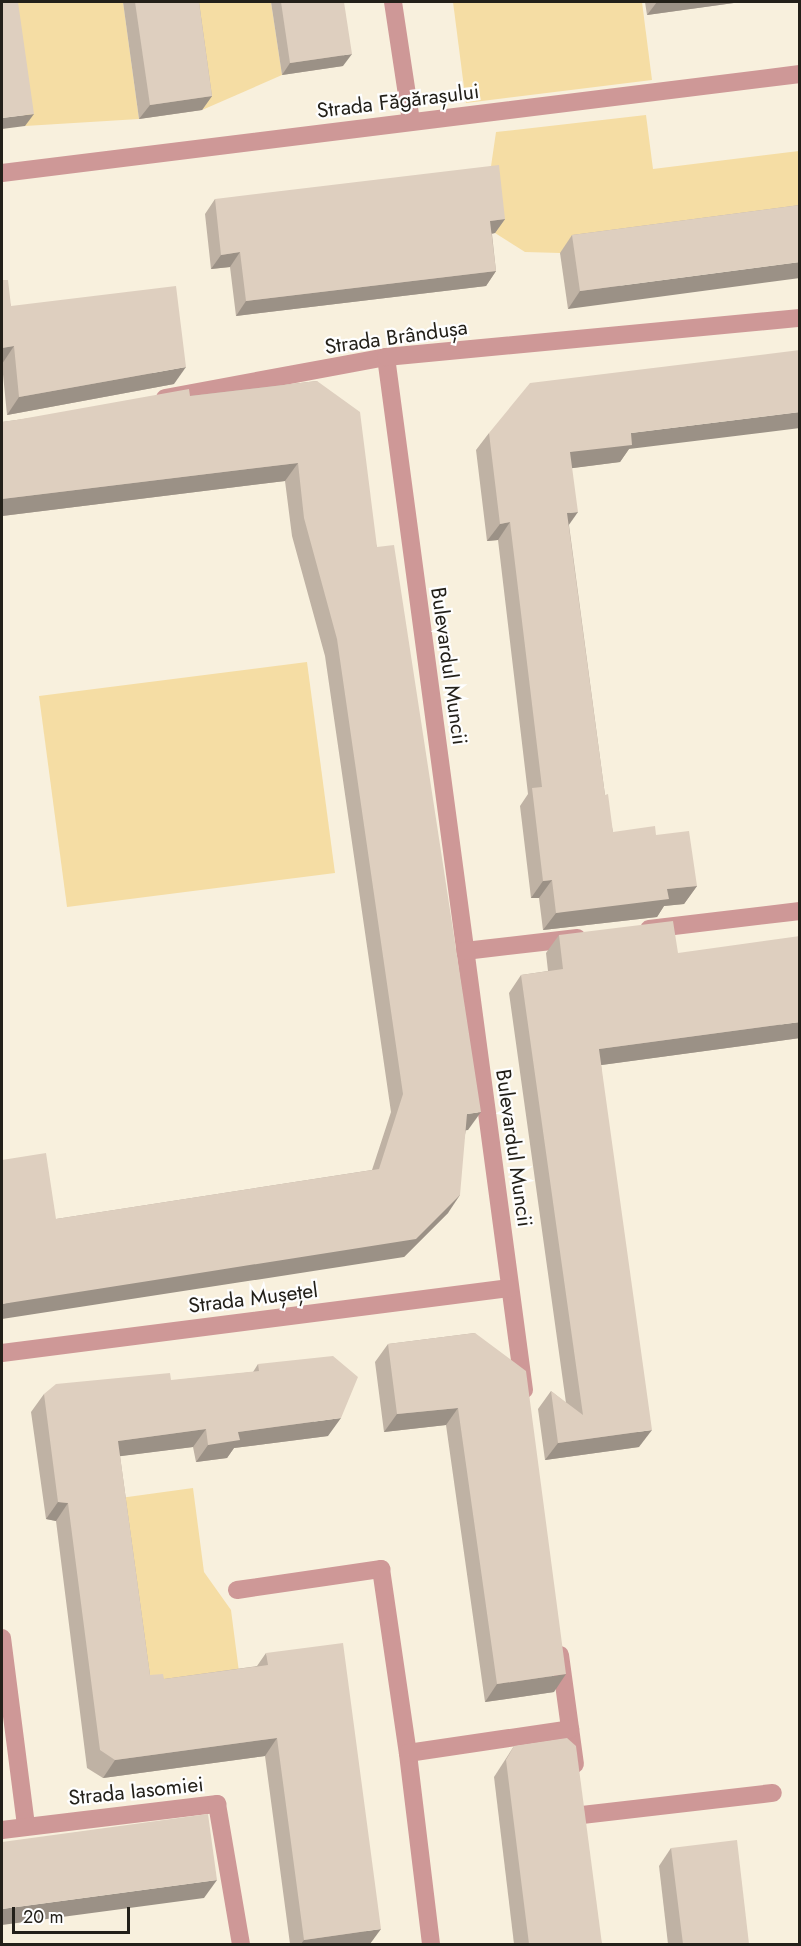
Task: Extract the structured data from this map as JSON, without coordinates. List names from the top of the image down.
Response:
{
  "streets": {
    "street": [
      "Strada Făgărașului",
      "Strada Brândușa",
      "Bulevardul Muncii",
      "Strada Mușețel",
      "Strada Iasomiei"
    ]
  },
  "crossings": [
    ["Strada Brândușa", "Bulevardul Muncii"],
    ["Bulevardul Muncii", "Strada Mușețel"]
  ],
  "scale_bar": "20 m"
}
